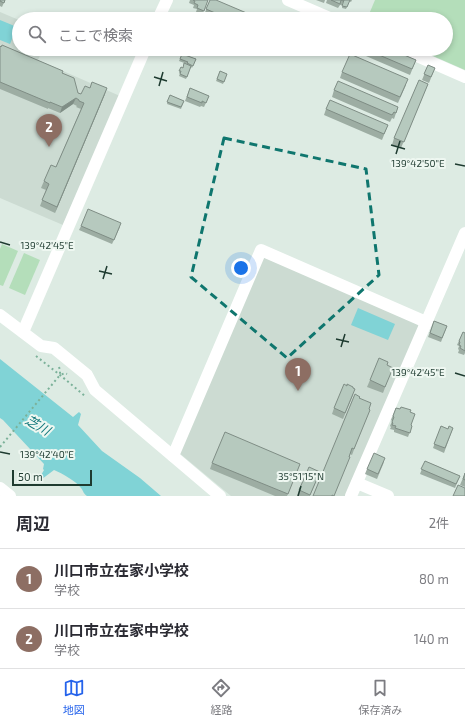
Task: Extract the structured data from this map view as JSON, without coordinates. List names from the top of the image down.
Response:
{
  "water": ["芝川"],
  "scale_bar": "50 m",
  "page": {
    "search": "ここで検索",
    "pins": ["2", "1"],
    "scale": "50 m",
    "heading": ["周辺", "2件"],
    "list": [
      {
        "mark": "1",
        "name": "川口市立在家小学校",
        "note": "学校",
        "value": "80 m"
      },
      {
        "mark": "2",
        "name": "川口市立在家中学校",
        "note": "学校",
        "value": "140 m"
      }
    ],
    "nav": ["地図", "経路", "保存済み"]
  },
  "coordinates": [
    "139°42'50\"E",
    "139°42'45\"E",
    "139°42'40\"E",
    "35°51'15\"N"
  ]
}
